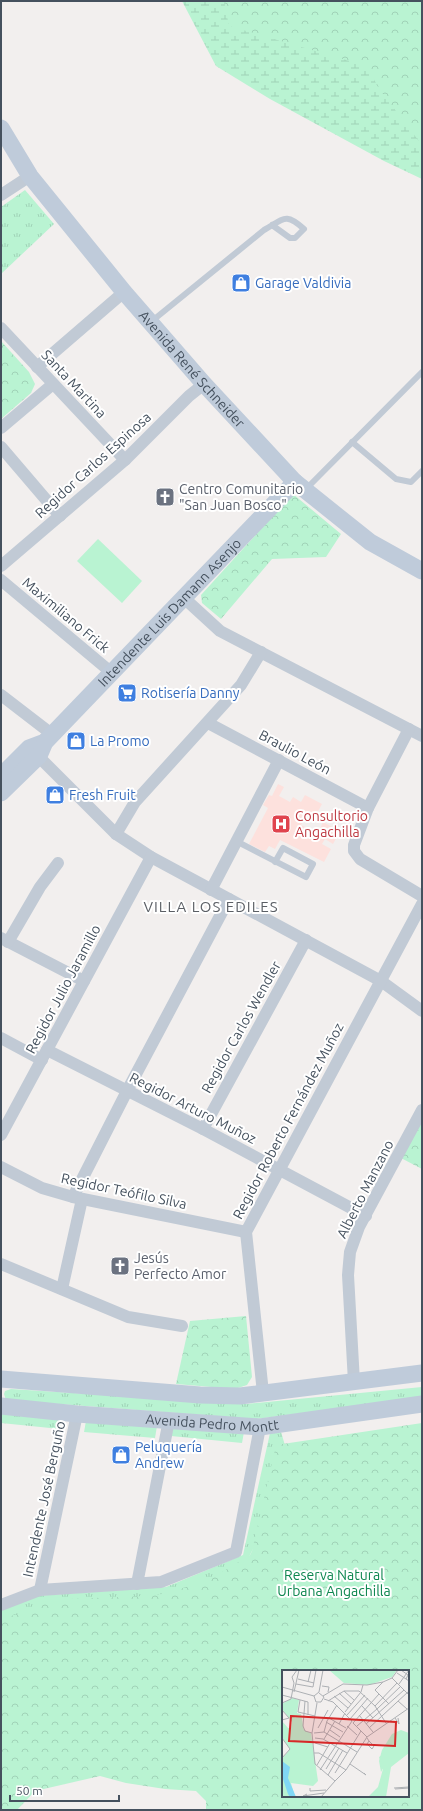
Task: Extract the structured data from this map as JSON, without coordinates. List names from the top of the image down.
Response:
{
  "streets": {
    "main road": ["Avenida René Schneider", "Intendente Luis Damann Asenjo", "Avenida Pedro Montt"],
    "street": [
      "Santa Martina",
      "Regidor Carlos Espinosa",
      "Maximiliano Frick",
      "Braulio León",
      "Regidor Julio Jaramillo",
      "Regidor Carlos Wendler",
      "Regidor Arturo Muñoz",
      "Regidor Roberto Fernández Muñoz",
      "Alberto Manzano",
      "Regidor Teófilo Silva",
      "Intendente José Berguño"
    ]
  },
  "crossings": [
    ["Avenida René Schneider", "Regidor Carlos Espinosa"],
    ["Avenida René Schneider", "Intendente Luis Damann Asenjo"],
    ["Santa Martina", "Regidor Carlos Espinosa"],
    ["Intendente Luis Damann Asenjo", "Maximiliano Frick"],
    ["Regidor Julio Jaramillo", "Regidor Arturo Muñoz"],
    ["Regidor Carlos Wendler", "Regidor Arturo Muñoz"],
    ["Regidor Arturo Muñoz", "Regidor Roberto Fernández Muñoz"],
    ["Regidor Arturo Muñoz", "Alberto Manzano"],
    ["Regidor Roberto Fernández Muñoz", "Regidor Teófilo Silva"],
    ["Regidor Roberto Fernández Muñoz", "Avenida Pedro Montt"],
    ["Alberto Manzano", "Avenida Pedro Montt"],
    ["Avenida Pedro Montt", "Intendente José Berguño"]
  ],
  "districts": ["VILLA LOS EDILES"],
  "parks": ["Reserva Natural Urbana Angachilla"],
  "places": {
    "shop": [
      "Garage Valdivia",
      "La Promo",
      "Fresh Fruit",
      "Peluquería Andrew"
    ],
    "church": ["Centro Comunitario \"San Juan Bosco\"", "Jesús Perfecto Amor"],
    "supermarket": ["Rotisería Danny"],
    "hospital": ["Consultorio Angachilla"]
  },
  "scale_bar": "50 m"
}
